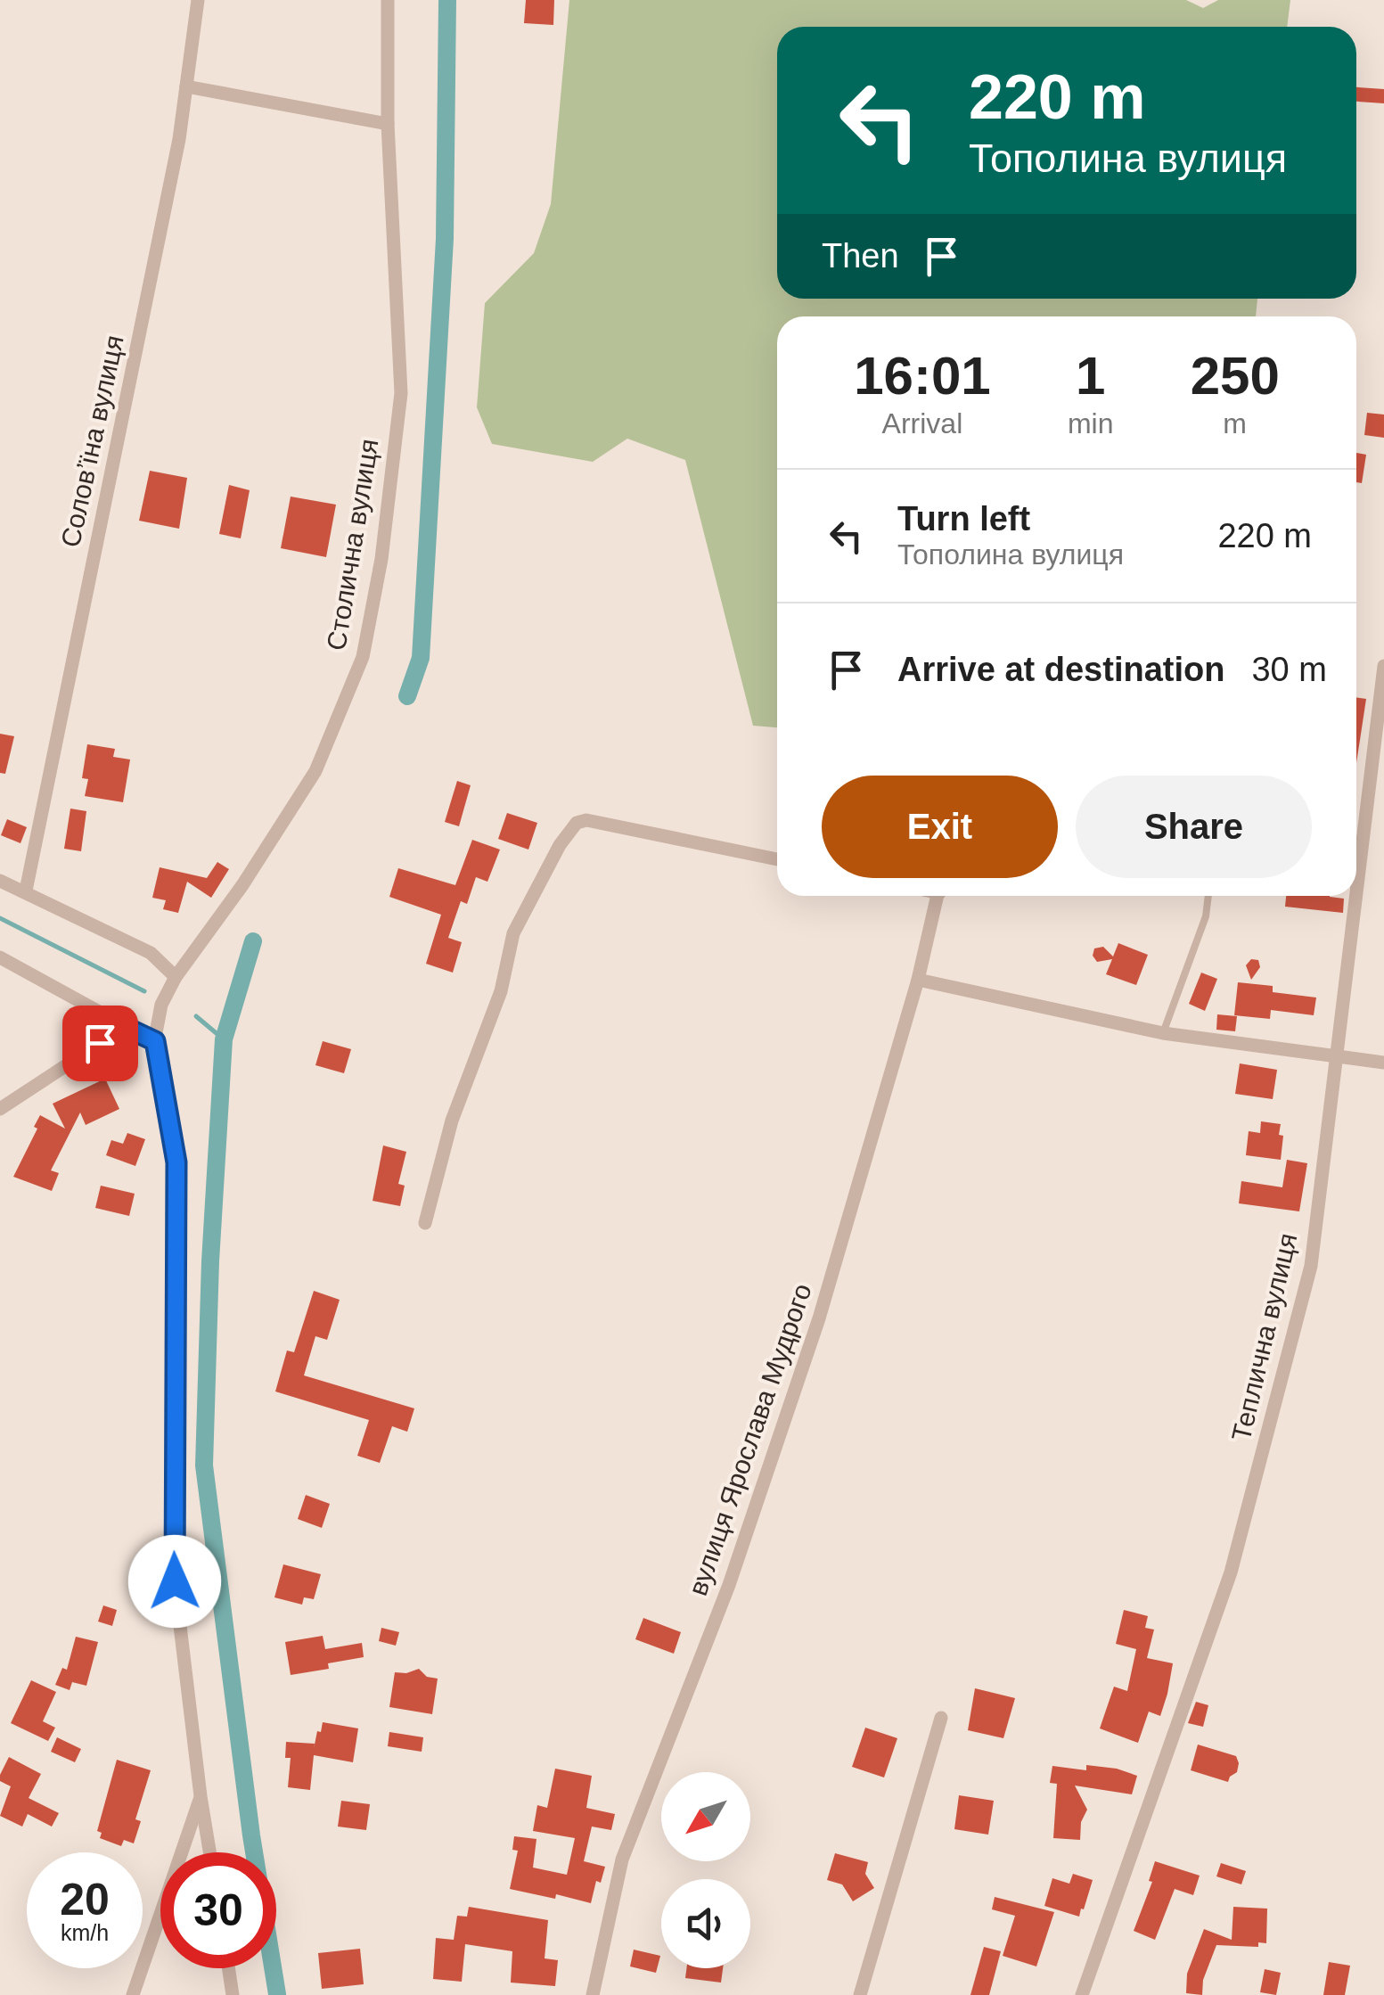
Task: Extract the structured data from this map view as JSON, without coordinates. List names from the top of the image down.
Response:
{
  "streets": {
    "street": [
      "Соловʼїна вулиця",
      "Столична вулиця",
      "Теплична вулиця",
      "вулиця Ярослава Мудрого"
    ]
  },
  "north": "bottom left",
  "page": {
    "turn": ["220 m", "Тополина вулиця"],
    "then": "Then",
    "eta": [
      "16:01",
      "Arrival",
      "1",
      "min",
      "250",
      "m"
    ],
    "list": [
      {
        "name": "Turn left",
        "note": "Тополина вулиця",
        "value": "220 m"
      },
      {
        "name": "Arrive at destination",
        "value": "30 m"
      }
    ],
    "buttons": ["Exit", "Share"],
    "speed": "20 km/h",
    "limit": "30"
  }
}
